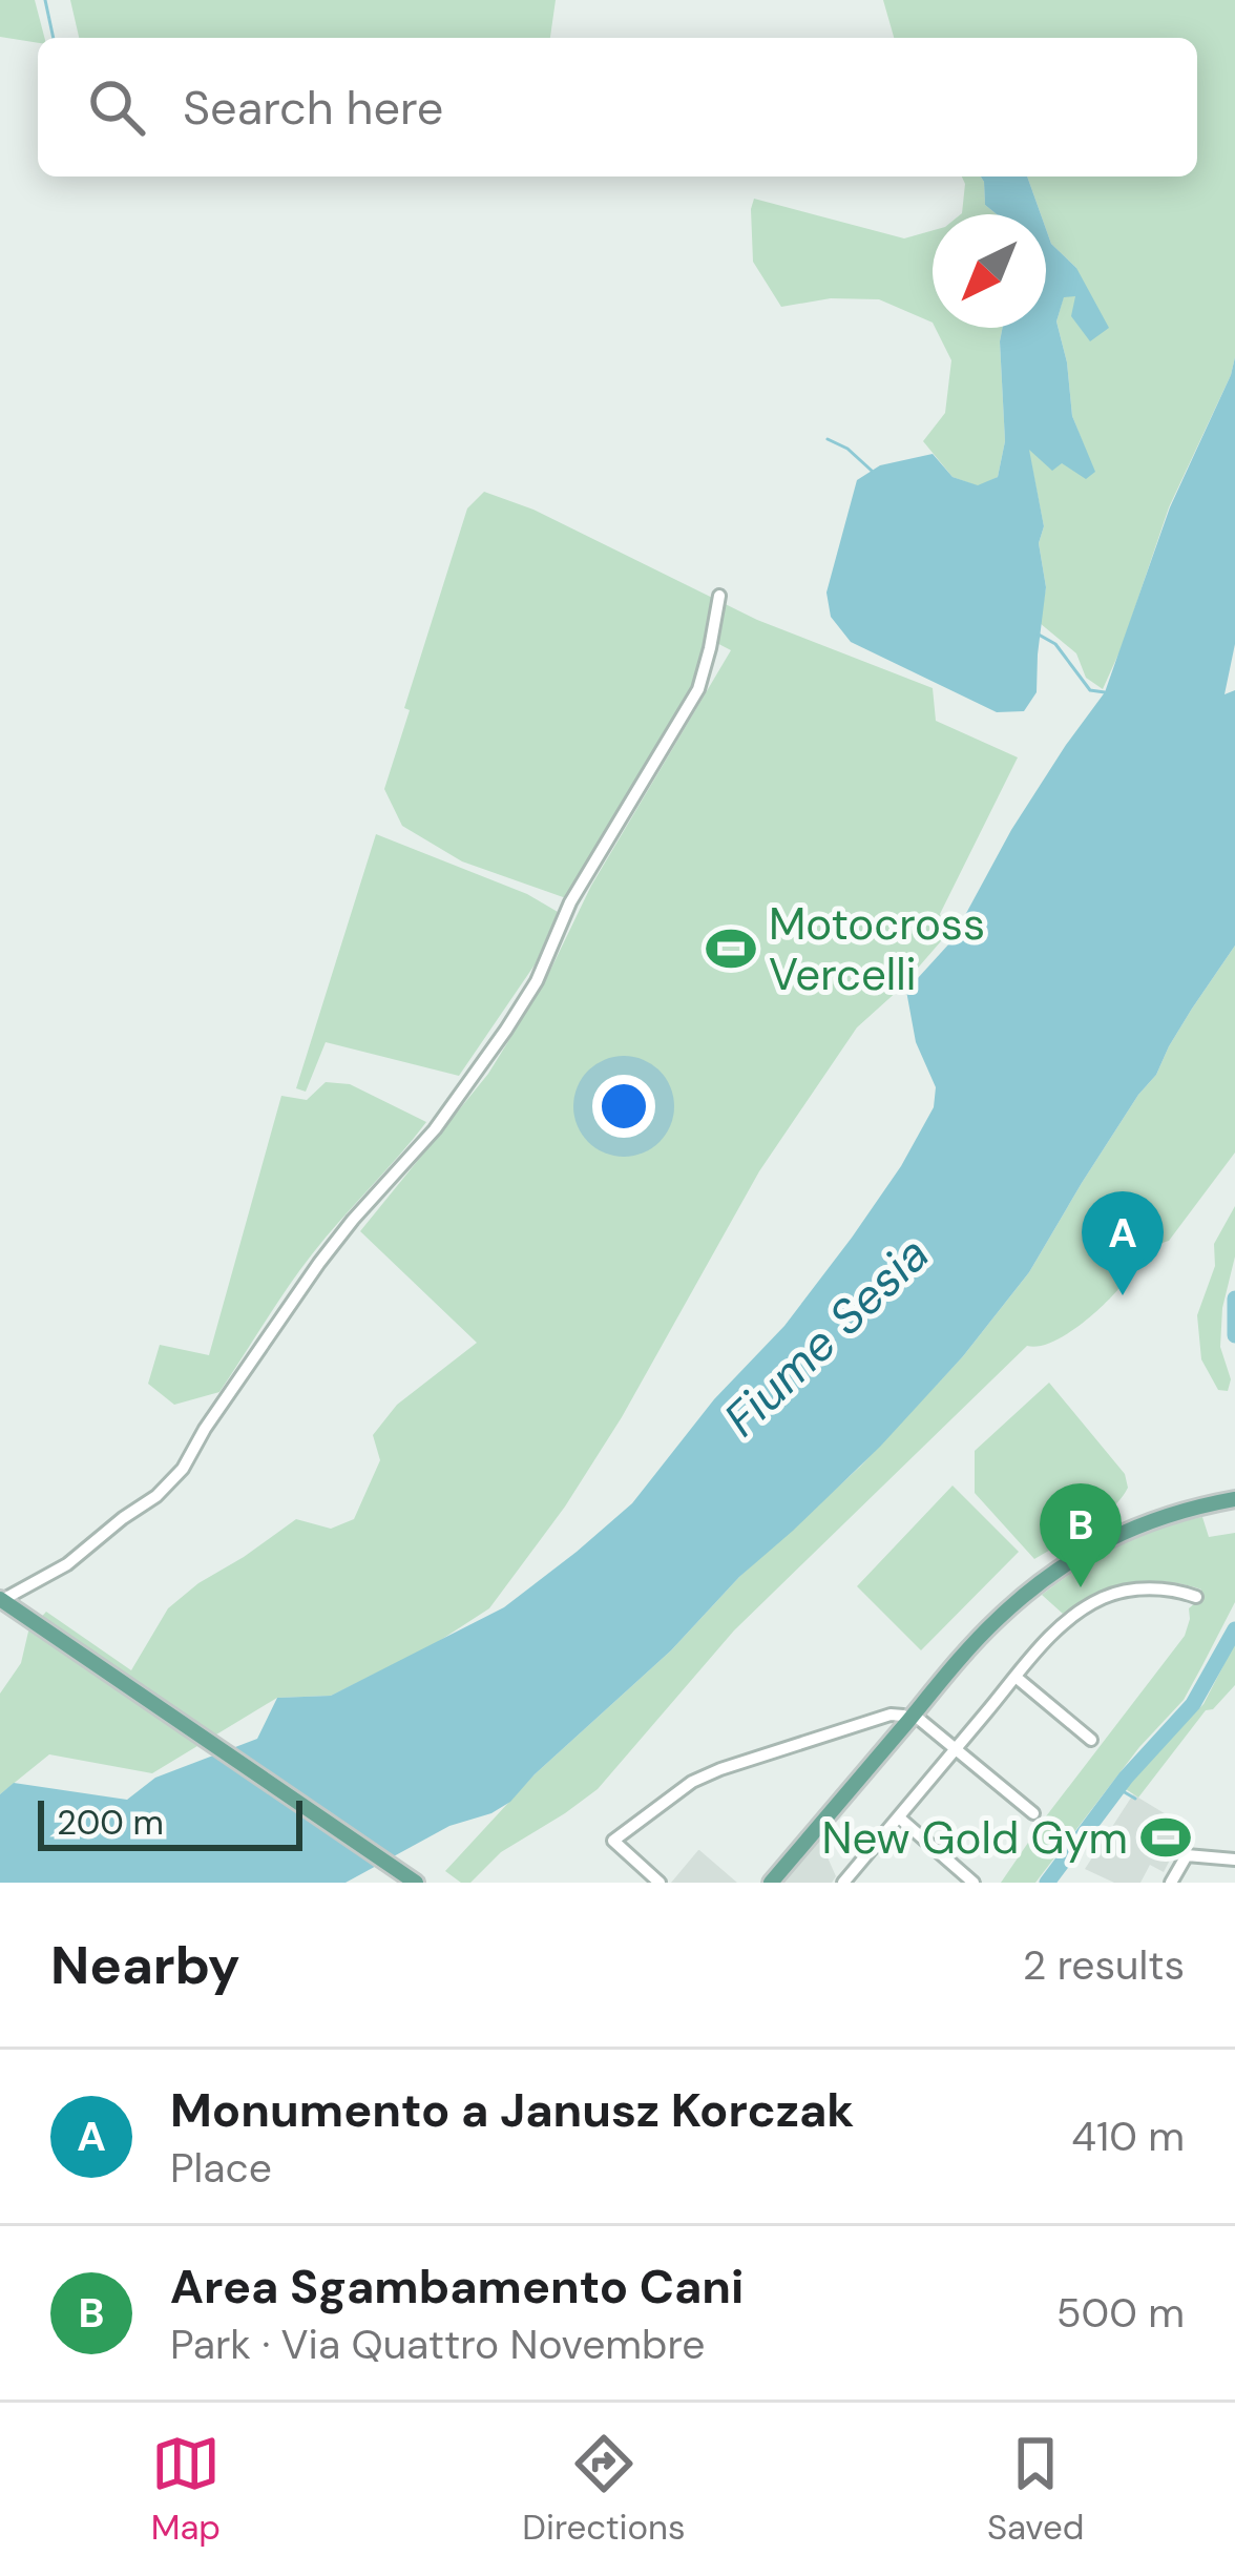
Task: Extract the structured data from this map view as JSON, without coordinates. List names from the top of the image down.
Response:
{
  "water": ["Fiume Sesia"],
  "places": {
    "sports": ["Motocross Vercelli", "New Gold Gym"]
  },
  "scale_bar": "200 m",
  "north": "bottom left",
  "page": {
    "search": "Search here",
    "pins": ["A", "B"],
    "scale": "200 m",
    "heading": ["Nearby", "2 results"],
    "list": [
      {
        "mark": "A",
        "name": "Monumento a Janusz Korczak",
        "note": "Place",
        "value": "410 m"
      },
      {
        "mark": "B",
        "name": "Area Sgambamento Cani",
        "note": "Park · Via Quattro Novembre",
        "value": "500 m"
      }
    ],
    "nav": ["Map", "Directions", "Saved"]
  }
}
